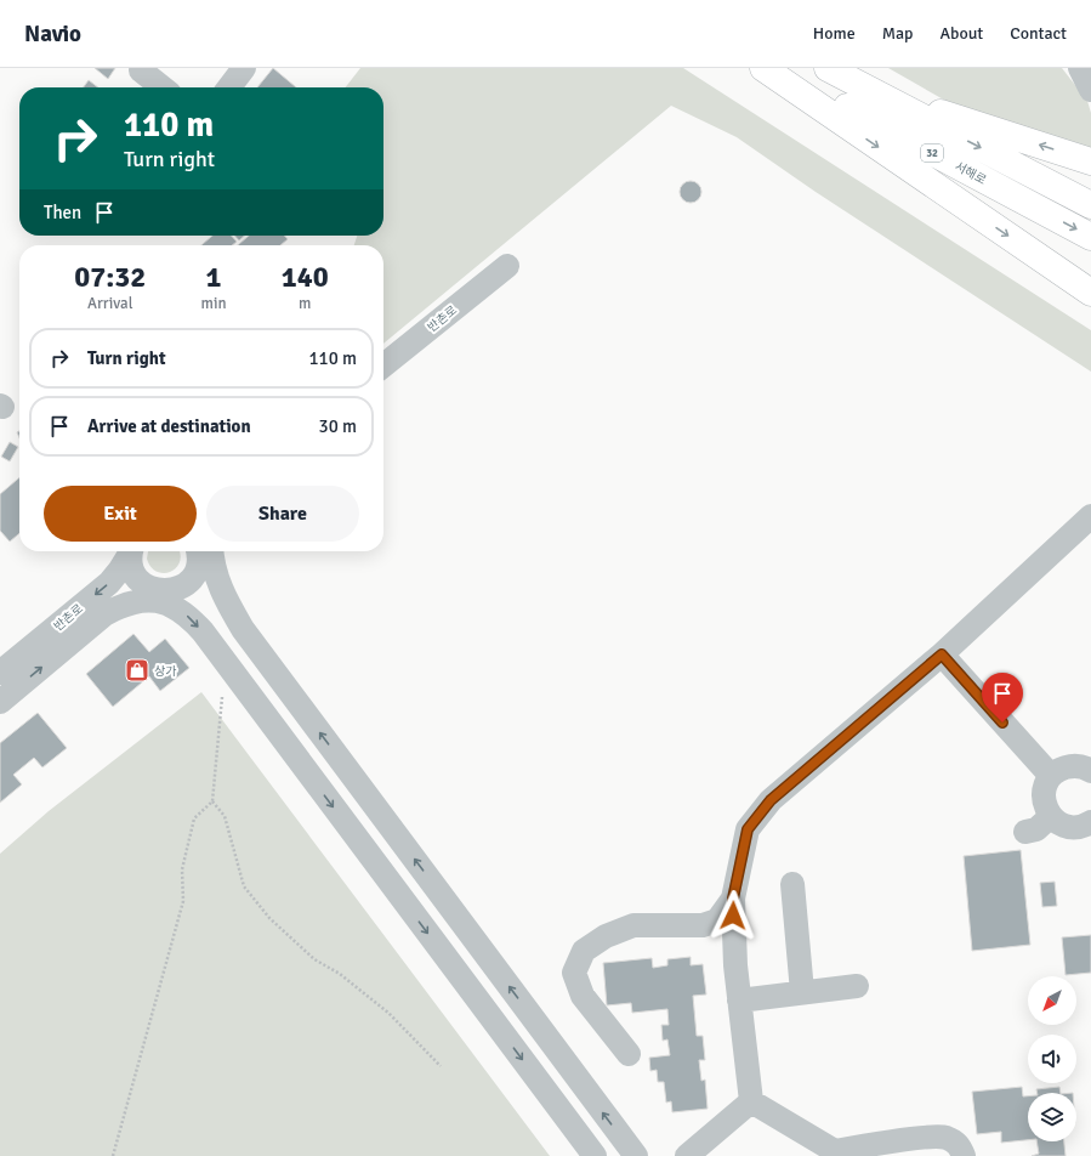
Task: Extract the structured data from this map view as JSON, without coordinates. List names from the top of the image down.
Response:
{
  "streets": {
    "highway": ["32", "서해로"],
    "street": ["반촌로"]
  },
  "places": {
    "shop": ["상가"]
  },
  "north": "bottom left",
  "page": {
    "header": "Navio",
    "nav": [
      "Home",
      "Map",
      "About",
      "Contact"
    ],
    "turn": ["110 m", "Turn right"],
    "then": "Then",
    "eta": [
      "07:32",
      "Arrival",
      "1",
      "min",
      "140",
      "m"
    ],
    "list": [
      {
        "name": "Turn right",
        "value": "110 m"
      },
      {
        "name": "Arrive at destination",
        "value": "30 m"
      }
    ],
    "buttons": ["Exit", "Share"]
  }
}
